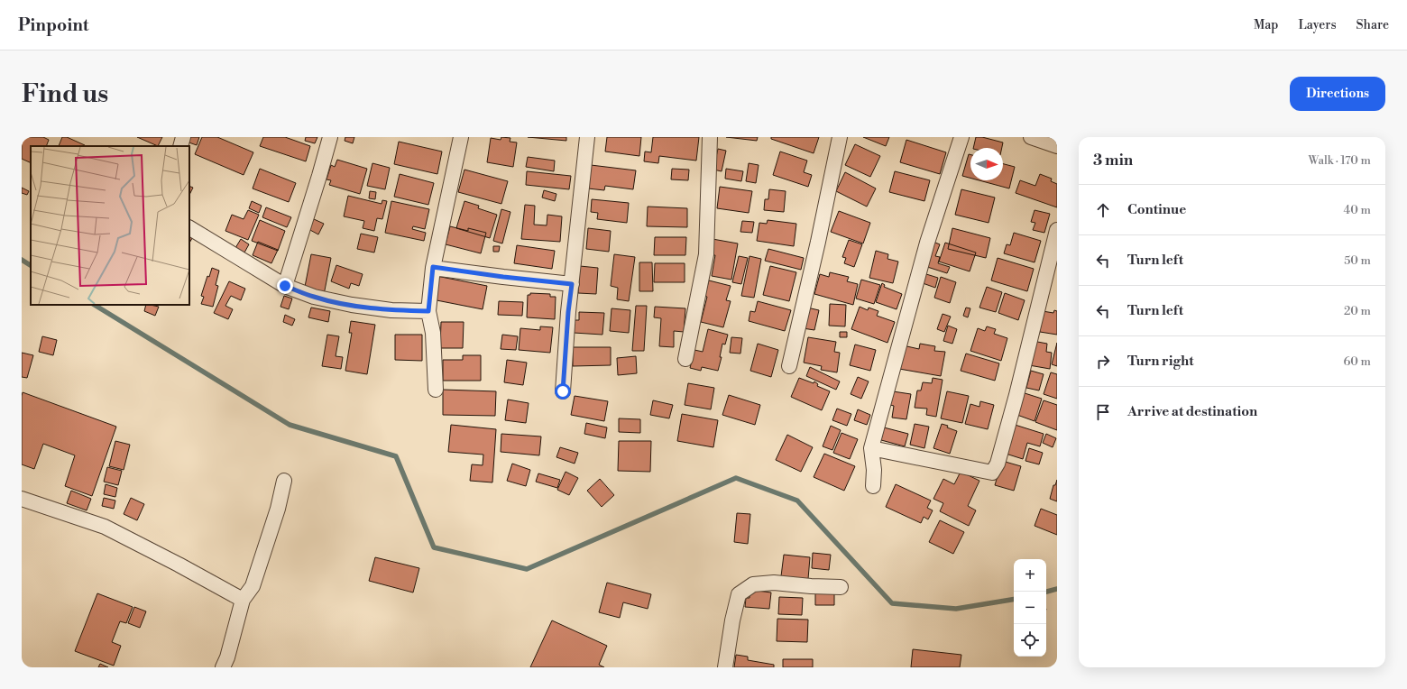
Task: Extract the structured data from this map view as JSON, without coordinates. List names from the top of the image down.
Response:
{
  "north": "right",
  "page": {
    "header": "Pinpoint",
    "nav": ["Map", "Layers", "Share"],
    "buttons": "Directions",
    "title": "Find us",
    "heading": ["3 min", "Walk · 170 m"],
    "list": [
      ["Continue", "40 m"],
      ["Turn left", "50 m"],
      ["Turn left", "20 m"],
      ["Turn right", "60 m"],
      "Arrive at destination"
    ],
    "map_buttons": ["+", "−"]
  }
}
